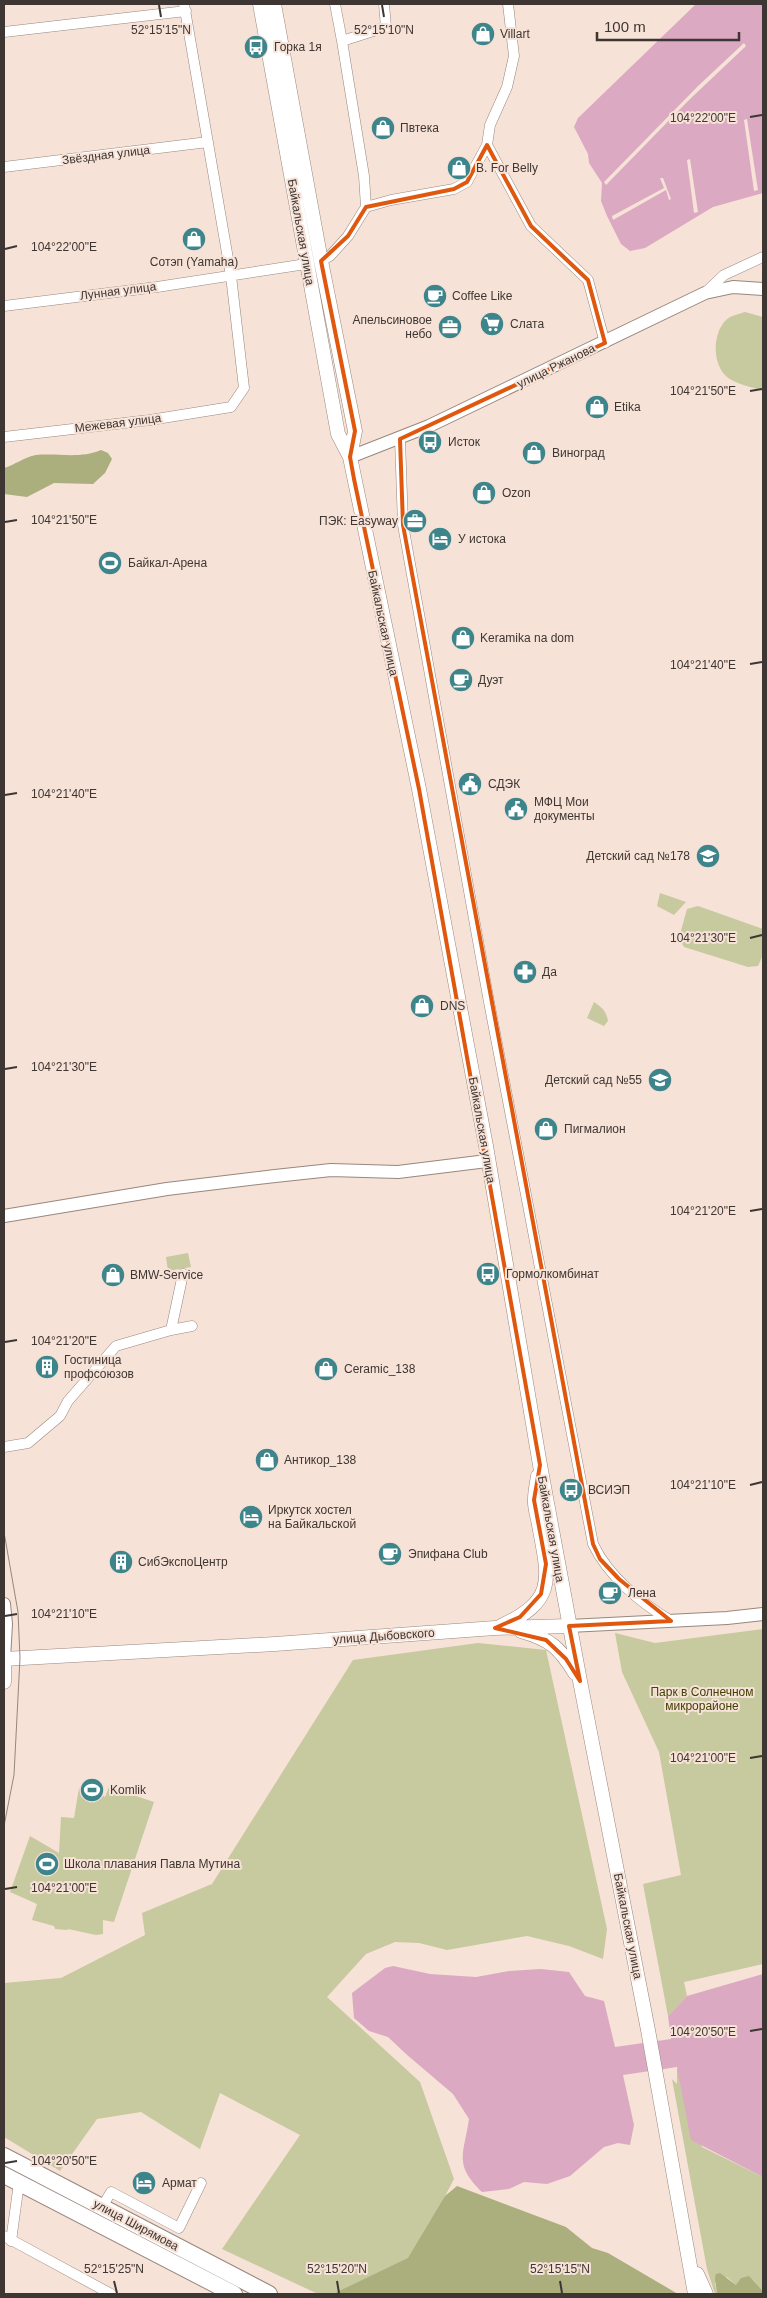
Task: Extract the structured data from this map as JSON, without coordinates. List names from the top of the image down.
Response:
{
  "streets": {
    "main road": ["Байкальская улица", "улица Дыбовского", "улица Ширямова"],
    "street": [
      "Звёздная улица",
      "Лунная улица",
      "улица Ржанова",
      "Межевая улица"
    ]
  },
  "crossings": [
    ["Байкальская улица", "Лунная улица"],
    ["Байкальская улица", "улица Ржанова"],
    ["Байкальская улица", "улица Дыбовского"],
    ["Лунная улица", "Межевая улица"]
  ],
  "parks": ["Парк в Солнечном микрорайоне"],
  "places": {
    "shop": [
      "Villart",
      "Пвтека",
      "B. For Belly",
      "Сотэп (Yamaha)",
      "Etika",
      "Виноград",
      "Ozon",
      "Keramika na dom",
      "DNS",
      "Пигмалион",
      "BMW-Service",
      "Сeramic_138",
      "Антикор_138"
    ],
    "bus stop": [
      "Горка 1я",
      "Исток",
      "Гормолкомбинат",
      "ВСИЭП"
    ],
    "cafe": [
      "Coffee Like",
      "Дуэт",
      "Эпифана Club",
      "Лена"
    ],
    "supermarket": ["Слата"],
    "office": ["Апельсиновое небо", "ПЭК: Easyway"],
    "hotel": ["У истока", "Иркутск хостел на Байкальской", "Армат"],
    "sports": ["Байкал-Арена", "Komlik", "Школа плавания Павла Мутина"],
    "public building": ["СДЭК", "МФЦ Мои документы"],
    "school or university": ["Детский сад №178", "Детский сад №55"],
    "pharmacy": ["Да"],
    "building": ["Гостиница профсоюзов", "СибЭкспоЦентр"]
  },
  "scale_bar": "100 m",
  "coordinates": [
    "52°15'15\"N",
    "52°15'10\"N",
    "104°22'00\"E",
    "104°21'50\"E",
    "104°21'40\"E",
    "104°21'30\"E",
    "104°21'20\"E",
    "104°21'10\"E",
    "104°21'00\"E",
    "104°20'50\"E",
    "52°15'25\"N",
    "52°15'20\"N"
  ]
}
